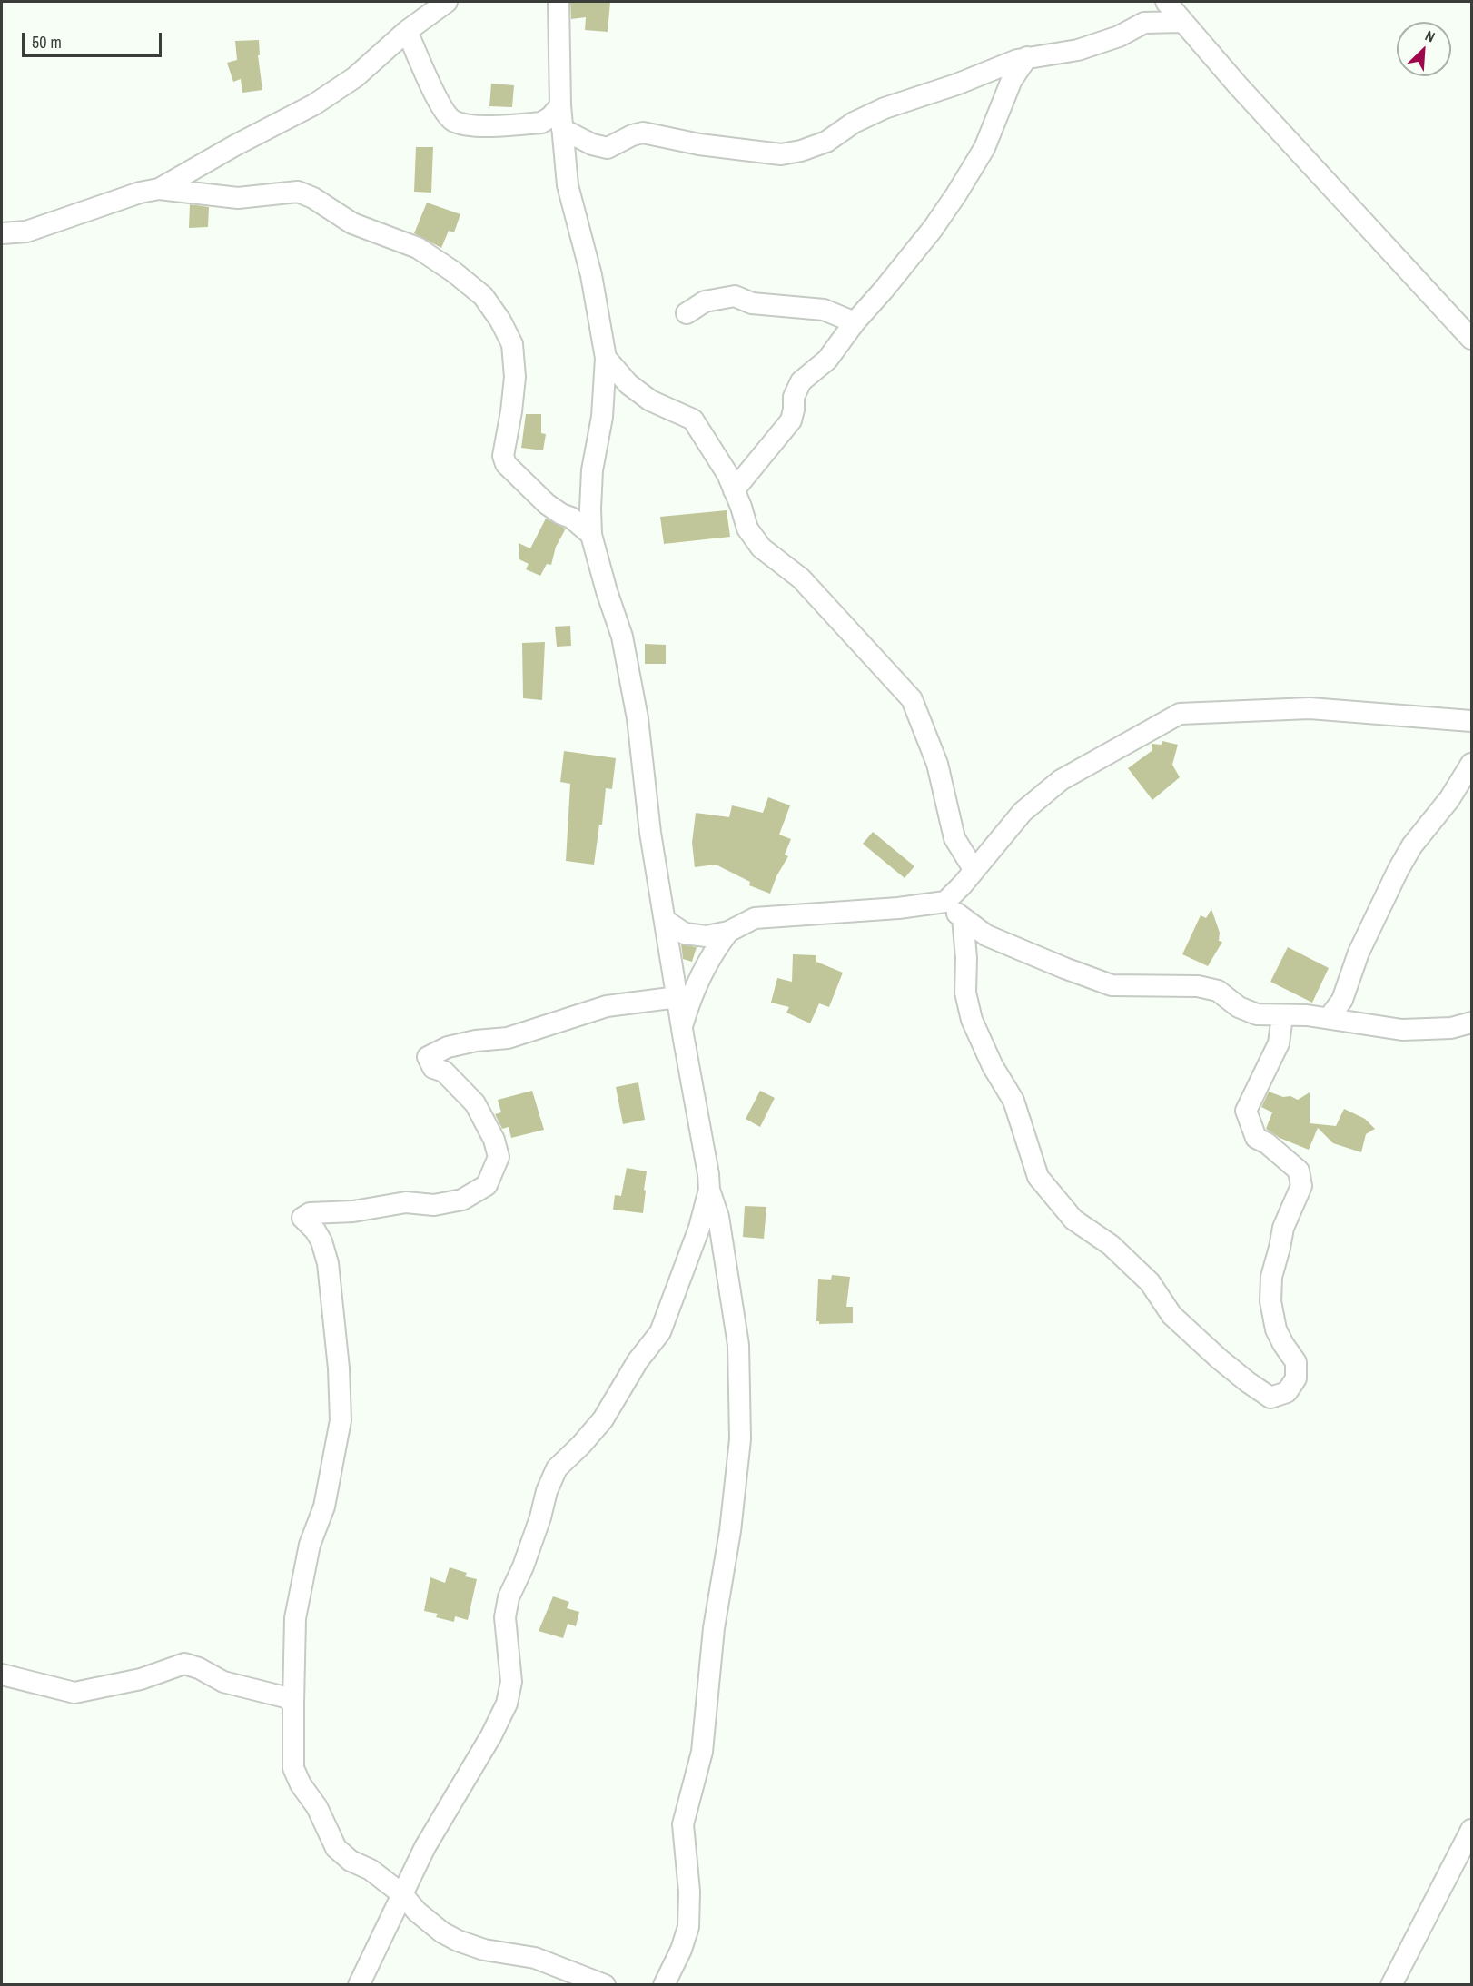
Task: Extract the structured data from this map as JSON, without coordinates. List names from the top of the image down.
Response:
{
  "scale_bar": "50 m",
  "north": "top right"
}
